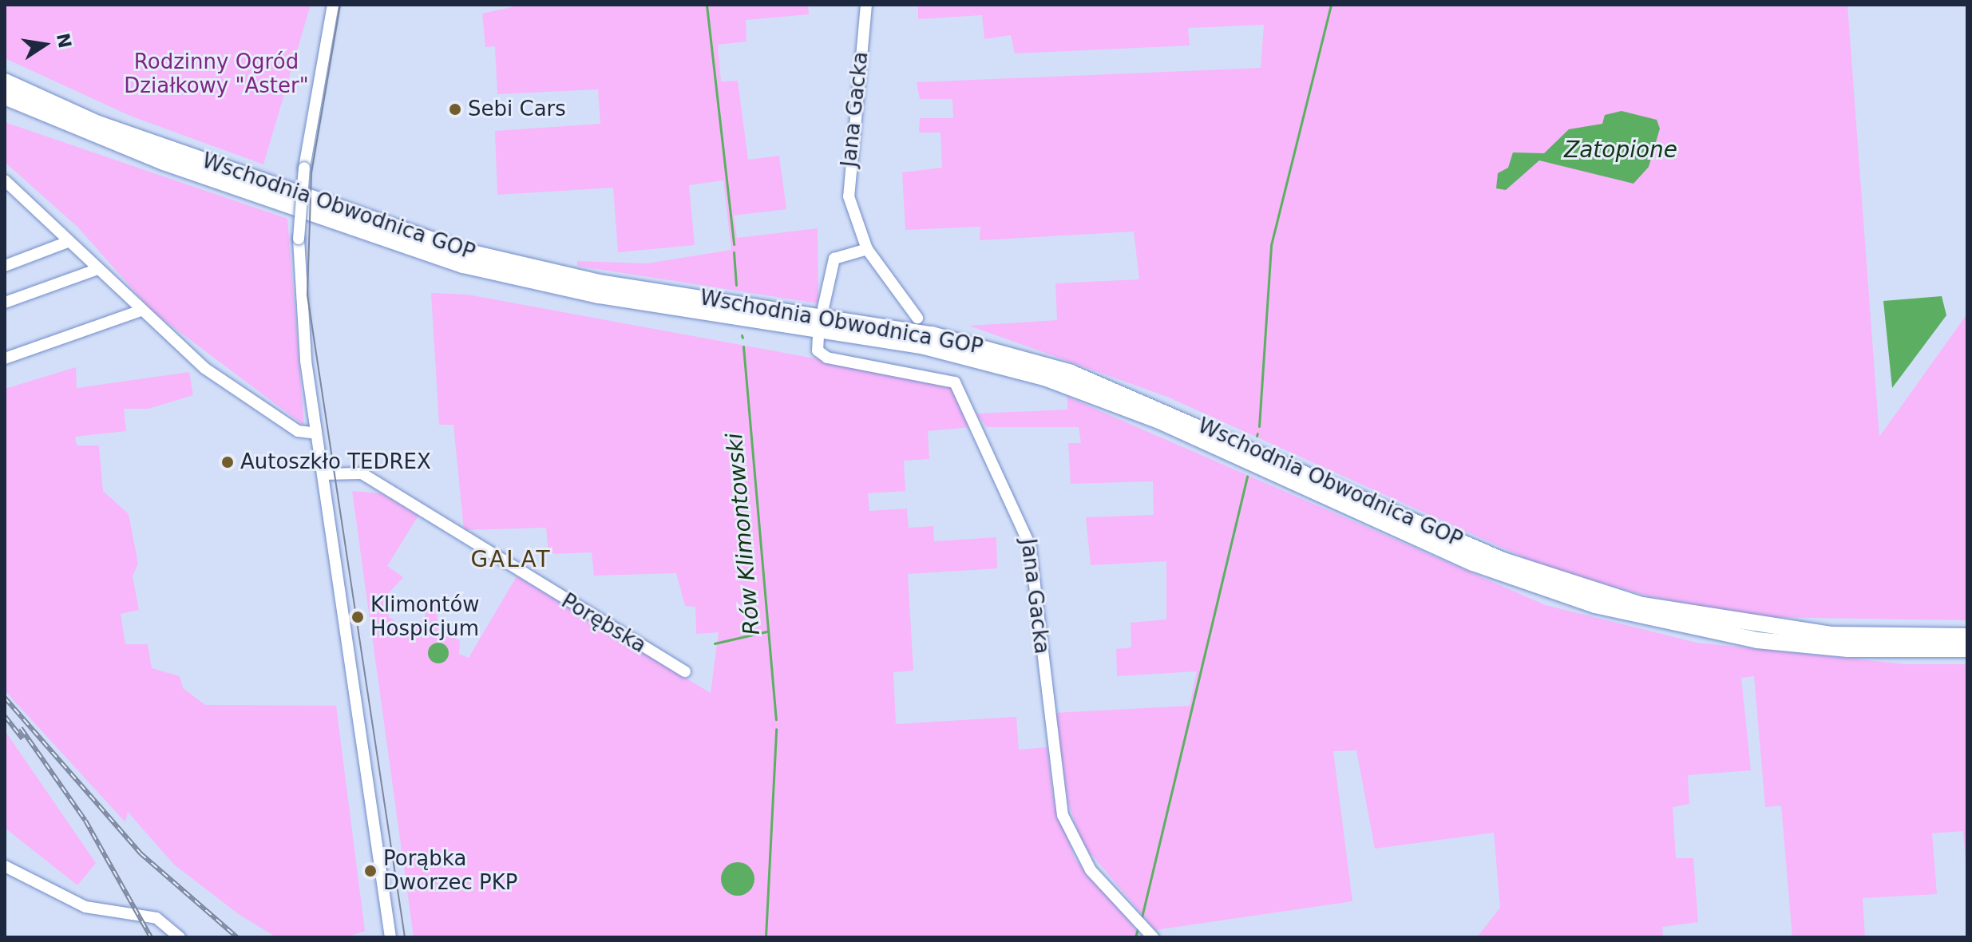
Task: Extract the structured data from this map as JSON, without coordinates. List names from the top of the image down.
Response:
{
  "streets": {
    "highway": ["Wschodnia Obwodnica GOP"],
    "street": ["Jana Gacka", "Porębska"]
  },
  "districts": ["GALAT"],
  "water": ["Zatopione", "Rów Klimontowski"],
  "parks": ["Rodzinny Ogród Działkowy \"Aster\""],
  "places": [
    "Sebi Cars",
    "Autoszkło TEDREX",
    "Klimontów Hospicjum",
    "Porąbka Dworzec PKP"
  ],
  "north": "right"
}
